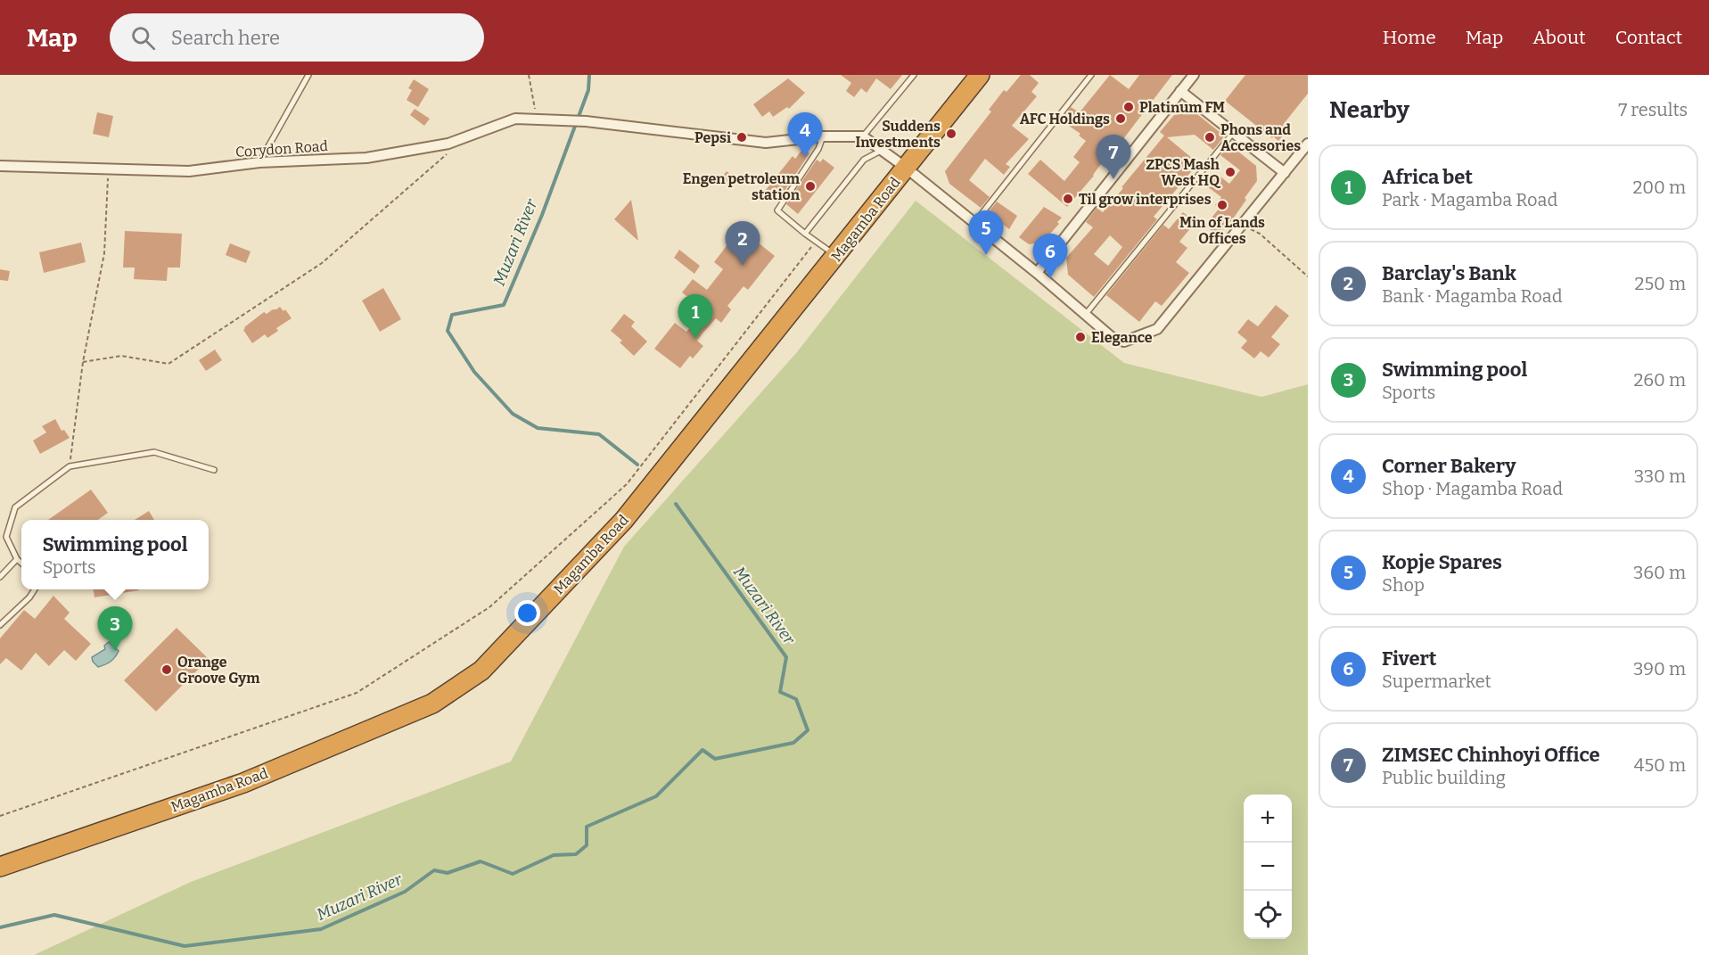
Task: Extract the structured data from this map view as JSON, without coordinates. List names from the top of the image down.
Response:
{
  "streets": {
    "highway": ["Magamba Road"],
    "street": ["Corydon Road"]
  },
  "water": ["Muzari River"],
  "places": [
    "Platinum FM",
    "AFC Holdings",
    "Suddens Investments",
    "Pepsi",
    "Phons and Accessories",
    "ZPCS Mash West HQ",
    "Engen petroleum station",
    "Til grow interprises",
    "Min of Lands Offices",
    "Elegance",
    "Orange Groove Gym"
  ],
  "page": {
    "header": "Map",
    "search": "Search here",
    "nav": [
      "Home",
      "Map",
      "About",
      "Contact"
    ],
    "heading": ["Nearby", "7 results"],
    "pins": [
      "4",
      "7",
      "5",
      "2",
      "6",
      "1",
      "3"
    ],
    "list": [
      {
        "mark": "1",
        "name": "Africa bet",
        "note": "Park · Magamba Road",
        "value": "200 m"
      },
      {
        "mark": "2",
        "name": "Barclay's Bank",
        "note": "Bank · Magamba Road",
        "value": "250 m"
      },
      {
        "mark": "3",
        "name": "Swimming pool",
        "note": "Sports",
        "value": "260 m"
      },
      {
        "mark": "4",
        "name": "Corner Bakery",
        "note": "Shop · Magamba Road",
        "value": "330 m"
      },
      {
        "mark": "5",
        "name": "Kopje Spares",
        "note": "Shop",
        "value": "360 m"
      },
      {
        "mark": "6",
        "name": "Fivert",
        "note": "Supermarket",
        "value": "390 m"
      },
      {
        "mark": "7",
        "name": "ZIMSEC Chinhoyi Office",
        "note": "Public building",
        "value": "450 m"
      }
    ],
    "popup": ["Swimming pool", "Sports"],
    "map_buttons": ["+", "−"]
  }
}
